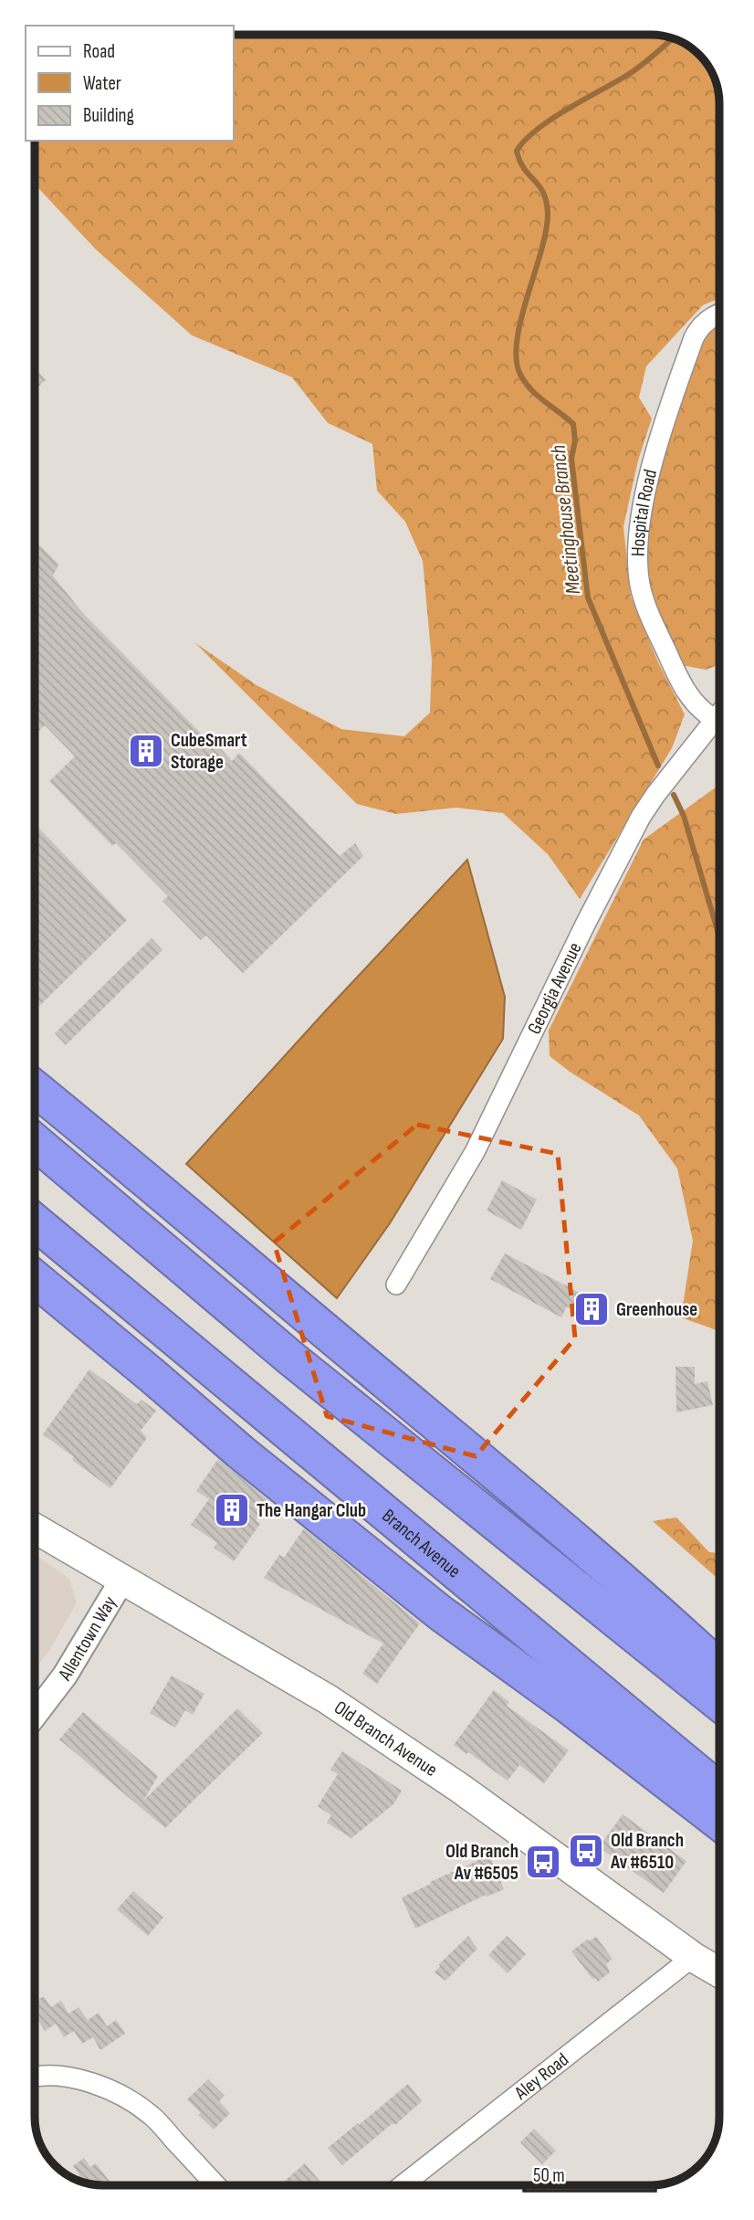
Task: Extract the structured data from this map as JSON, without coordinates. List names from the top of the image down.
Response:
{
  "streets": {
    "highway": ["Branch Avenue"],
    "main road": ["Old Branch Avenue"],
    "street": [
      "Hospital Road",
      "Georgia Avenue",
      "Allentown Way",
      "Aley Road"
    ]
  },
  "crossings": [
    ["Hospital Road", "Georgia Avenue"],
    ["Allentown Way", "Old Branch Avenue"],
    ["Old Branch Avenue", "Aley Road"]
  ],
  "water": ["Meetinghouse Branch"],
  "places": {
    "building": ["CubeSmart Storage", "Greenhouse", "The Hangar Club"],
    "bus stop": ["Old Branch Av #6510", "Old Branch Av #6505"]
  },
  "legend": ["Road", "Water", "Building"],
  "scale_bar": "50 m"
}
